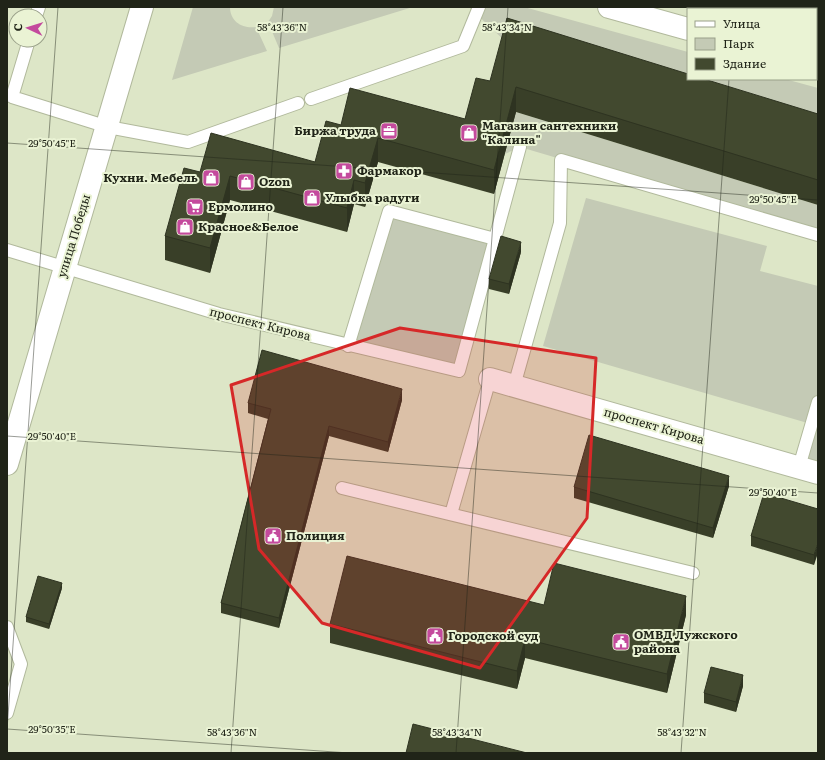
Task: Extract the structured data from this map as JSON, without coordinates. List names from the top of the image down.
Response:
{
  "streets": {
    "main road": ["улица Победы", "проспект Кирова"]
  },
  "crossings": [
    ["улица Победы", "проспект Кирова"]
  ],
  "places": {
    "office": ["Биржа труда"],
    "shop": [
      "Магазин сантехники \"Калина\"",
      "Кухни. Мебель",
      "Ozon",
      "Улыбка радуги",
      "Красное&Белое"
    ],
    "pharmacy": ["Фармакор"],
    "supermarket": ["Ермолино"],
    "public building": ["Полиция", "Городской суд", "ОМВД Лужского района"]
  },
  "legend": ["Улица", "Парк", "Здание"],
  "north": "left",
  "coordinates": [
    "58°43'36\"N",
    "58°43'34\"N",
    "29°50'45\"E",
    "29°50'40\"E",
    "29°50'35\"E",
    "58°43'32\"N"
  ]
}
